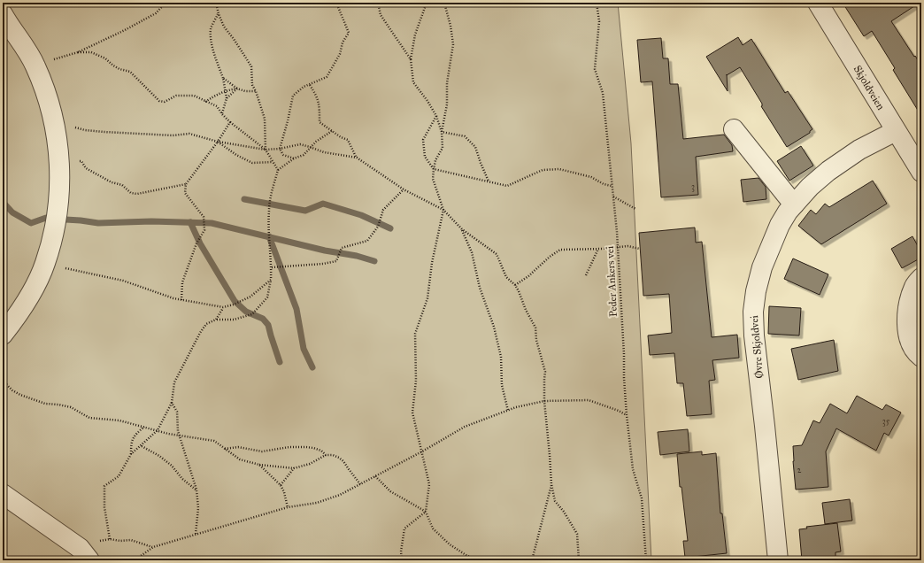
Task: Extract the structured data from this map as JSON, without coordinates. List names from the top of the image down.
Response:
{
  "streets": {
    "street": ["Skjoldveien", "Øvre Skjoldvei"],
    "path": ["Peder Ankers vei"]
  },
  "crossings": [
    ["Skjoldveien", "Øvre Skjoldvei"]
  ],
  "house_numbers": ["3", "35", "2"]
}
